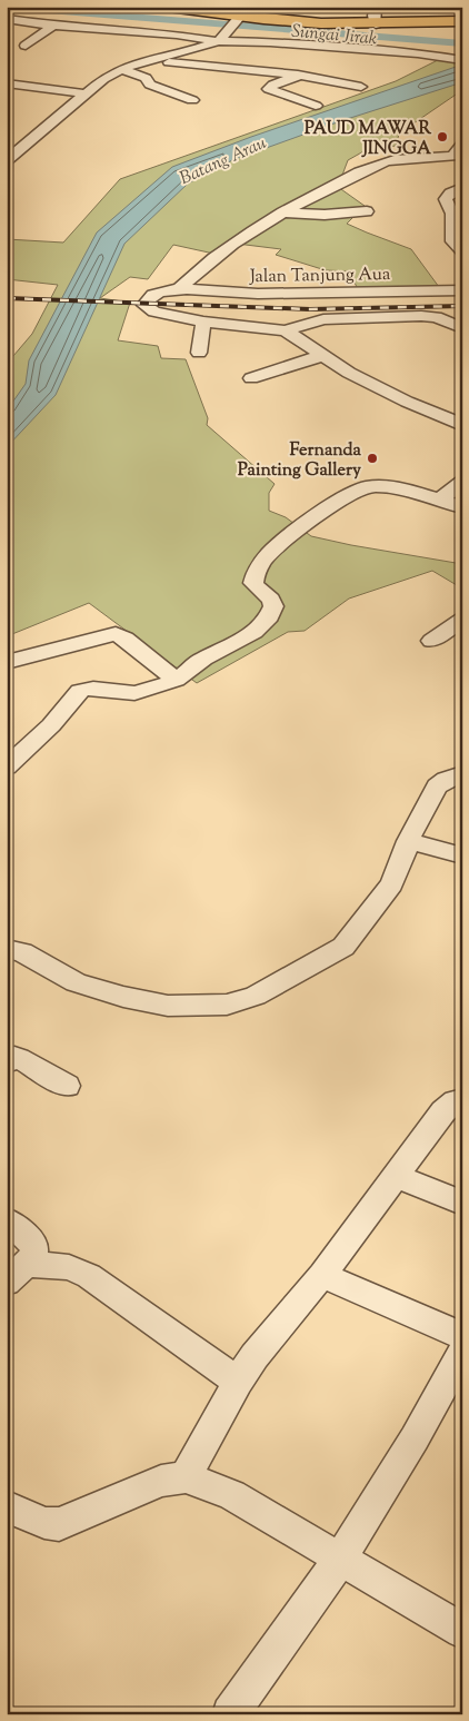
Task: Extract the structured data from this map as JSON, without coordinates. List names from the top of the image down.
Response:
{
  "streets": {
    "street": ["Jalan Tanjung Aua"]
  },
  "water": ["Sungai Jirak", "Batang Arau"],
  "places": ["PAUD MAWAR JINGGA", "Fernanda Painting Gallery"]
}
